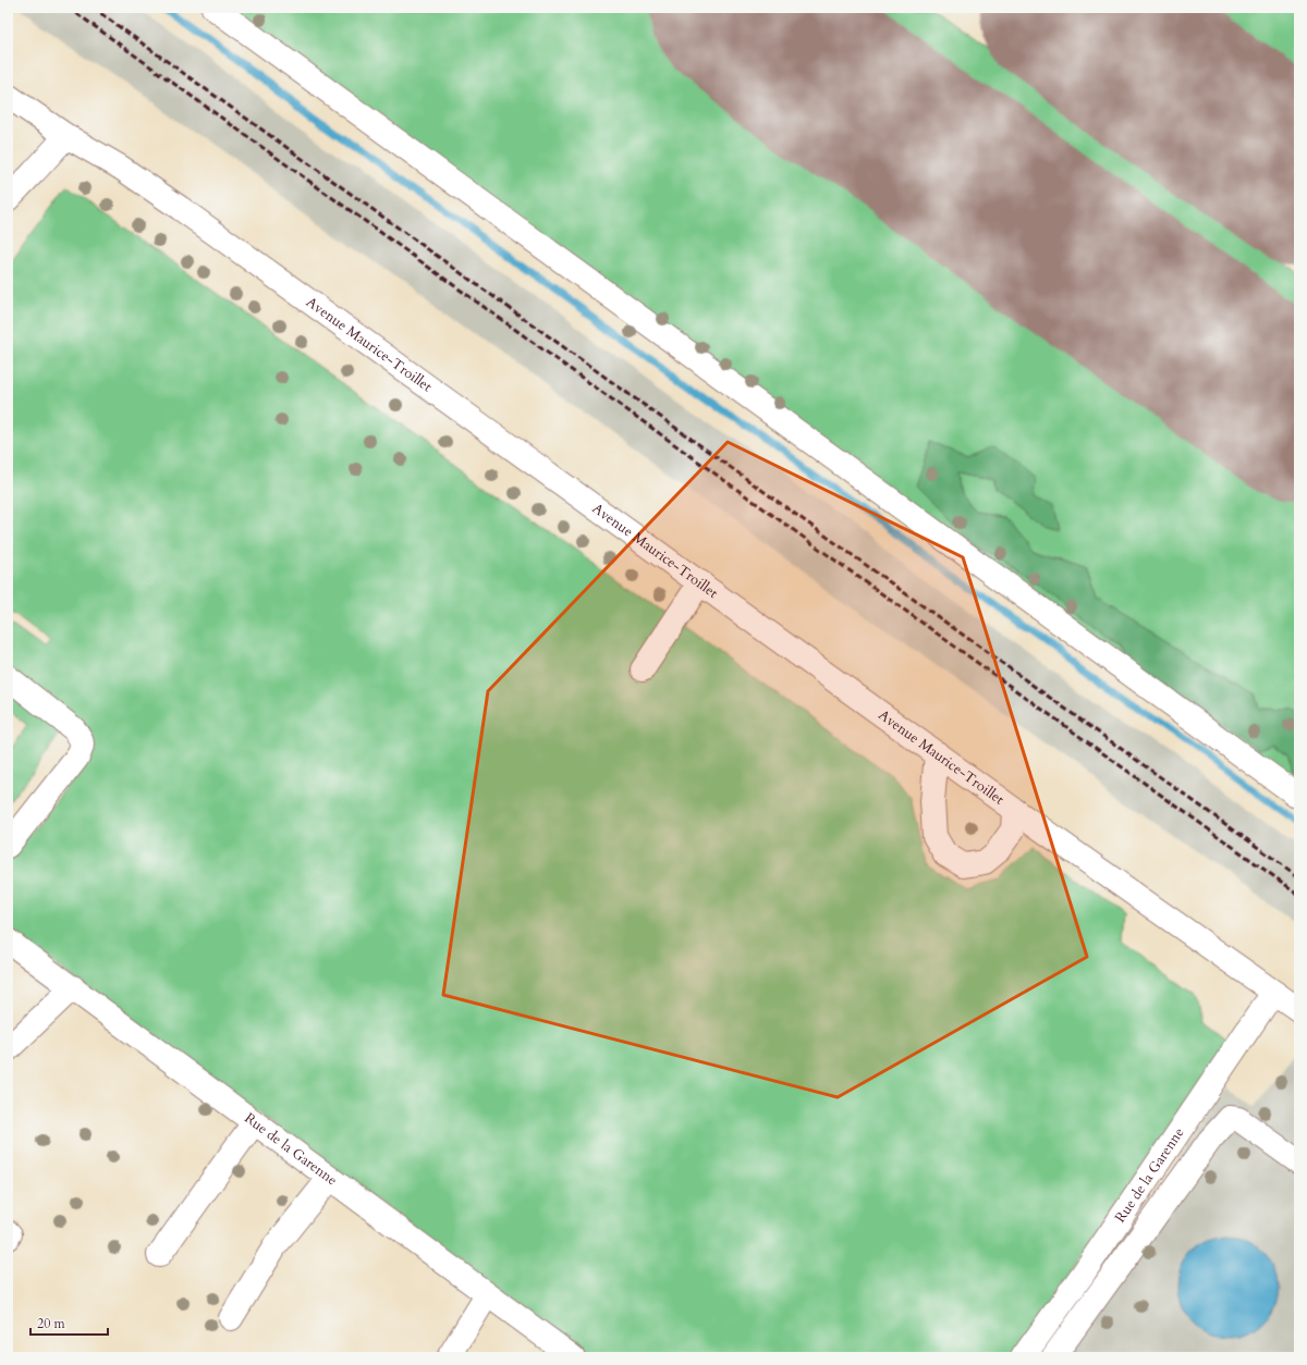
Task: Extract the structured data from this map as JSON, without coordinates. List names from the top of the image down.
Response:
{
  "streets": {
    "street": ["Avenue Maurice-Troillet", "Rue de la Garenne"]
  },
  "crossings": [
    ["Avenue Maurice-Troillet", "Rue de la Garenne"]
  ],
  "scale_bar": "20 m"
}
